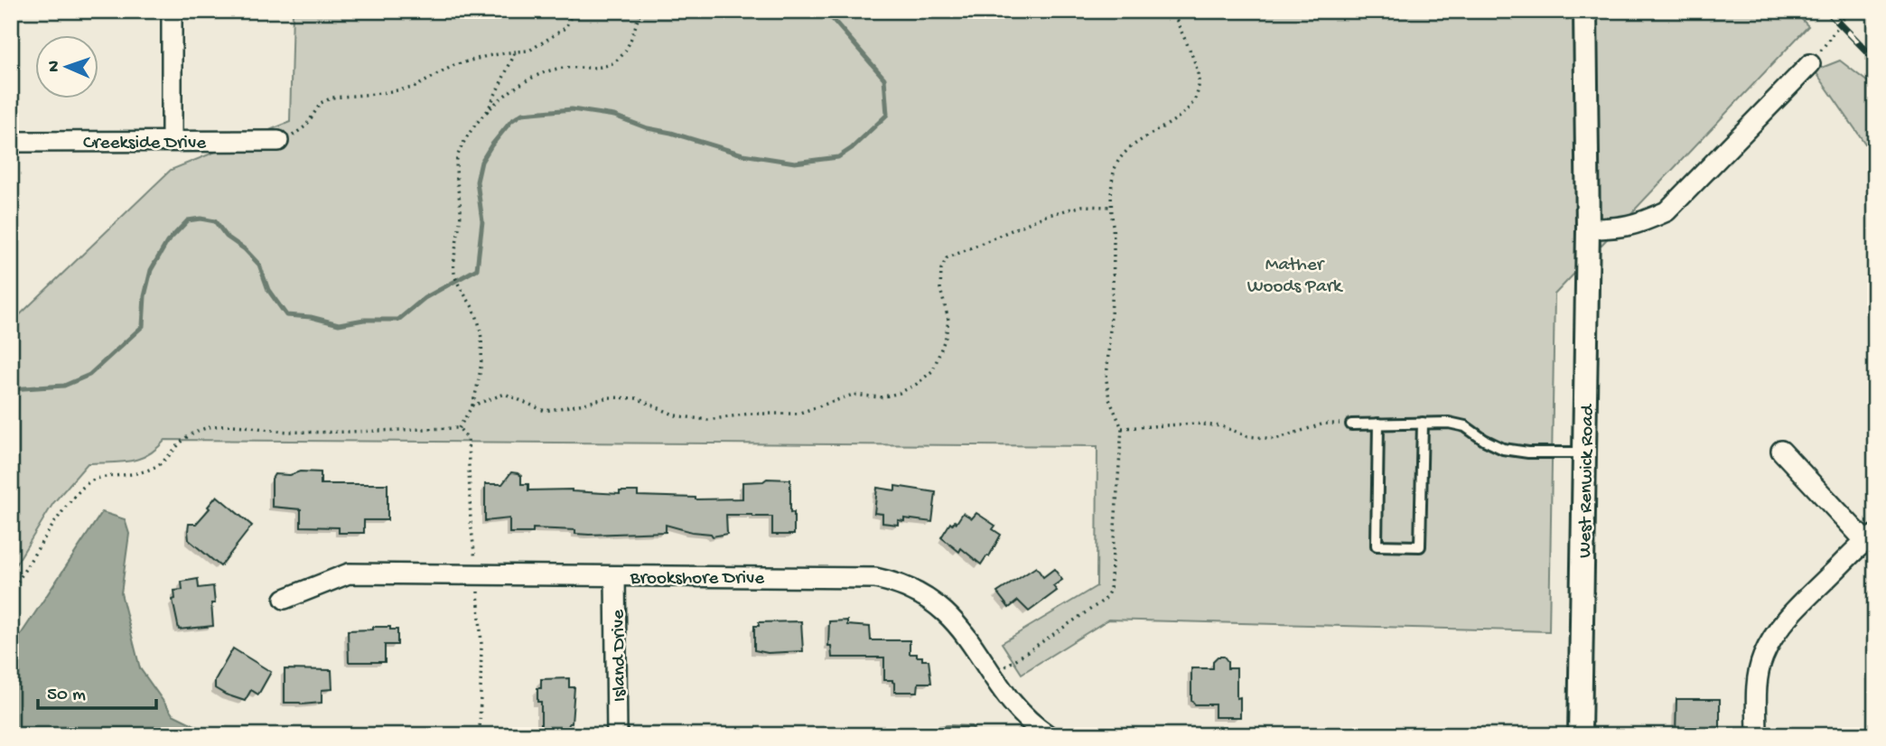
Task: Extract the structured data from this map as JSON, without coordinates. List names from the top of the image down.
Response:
{
  "streets": {
    "street": [
      "Creekside Drive",
      "West Renwick Road",
      "Brookshore Drive",
      "Island Drive"
    ]
  },
  "crossings": [
    ["Brookshore Drive", "Island Drive"]
  ],
  "parks": ["Mather Woods Park"],
  "scale_bar": "50 m",
  "north": "left"
}
